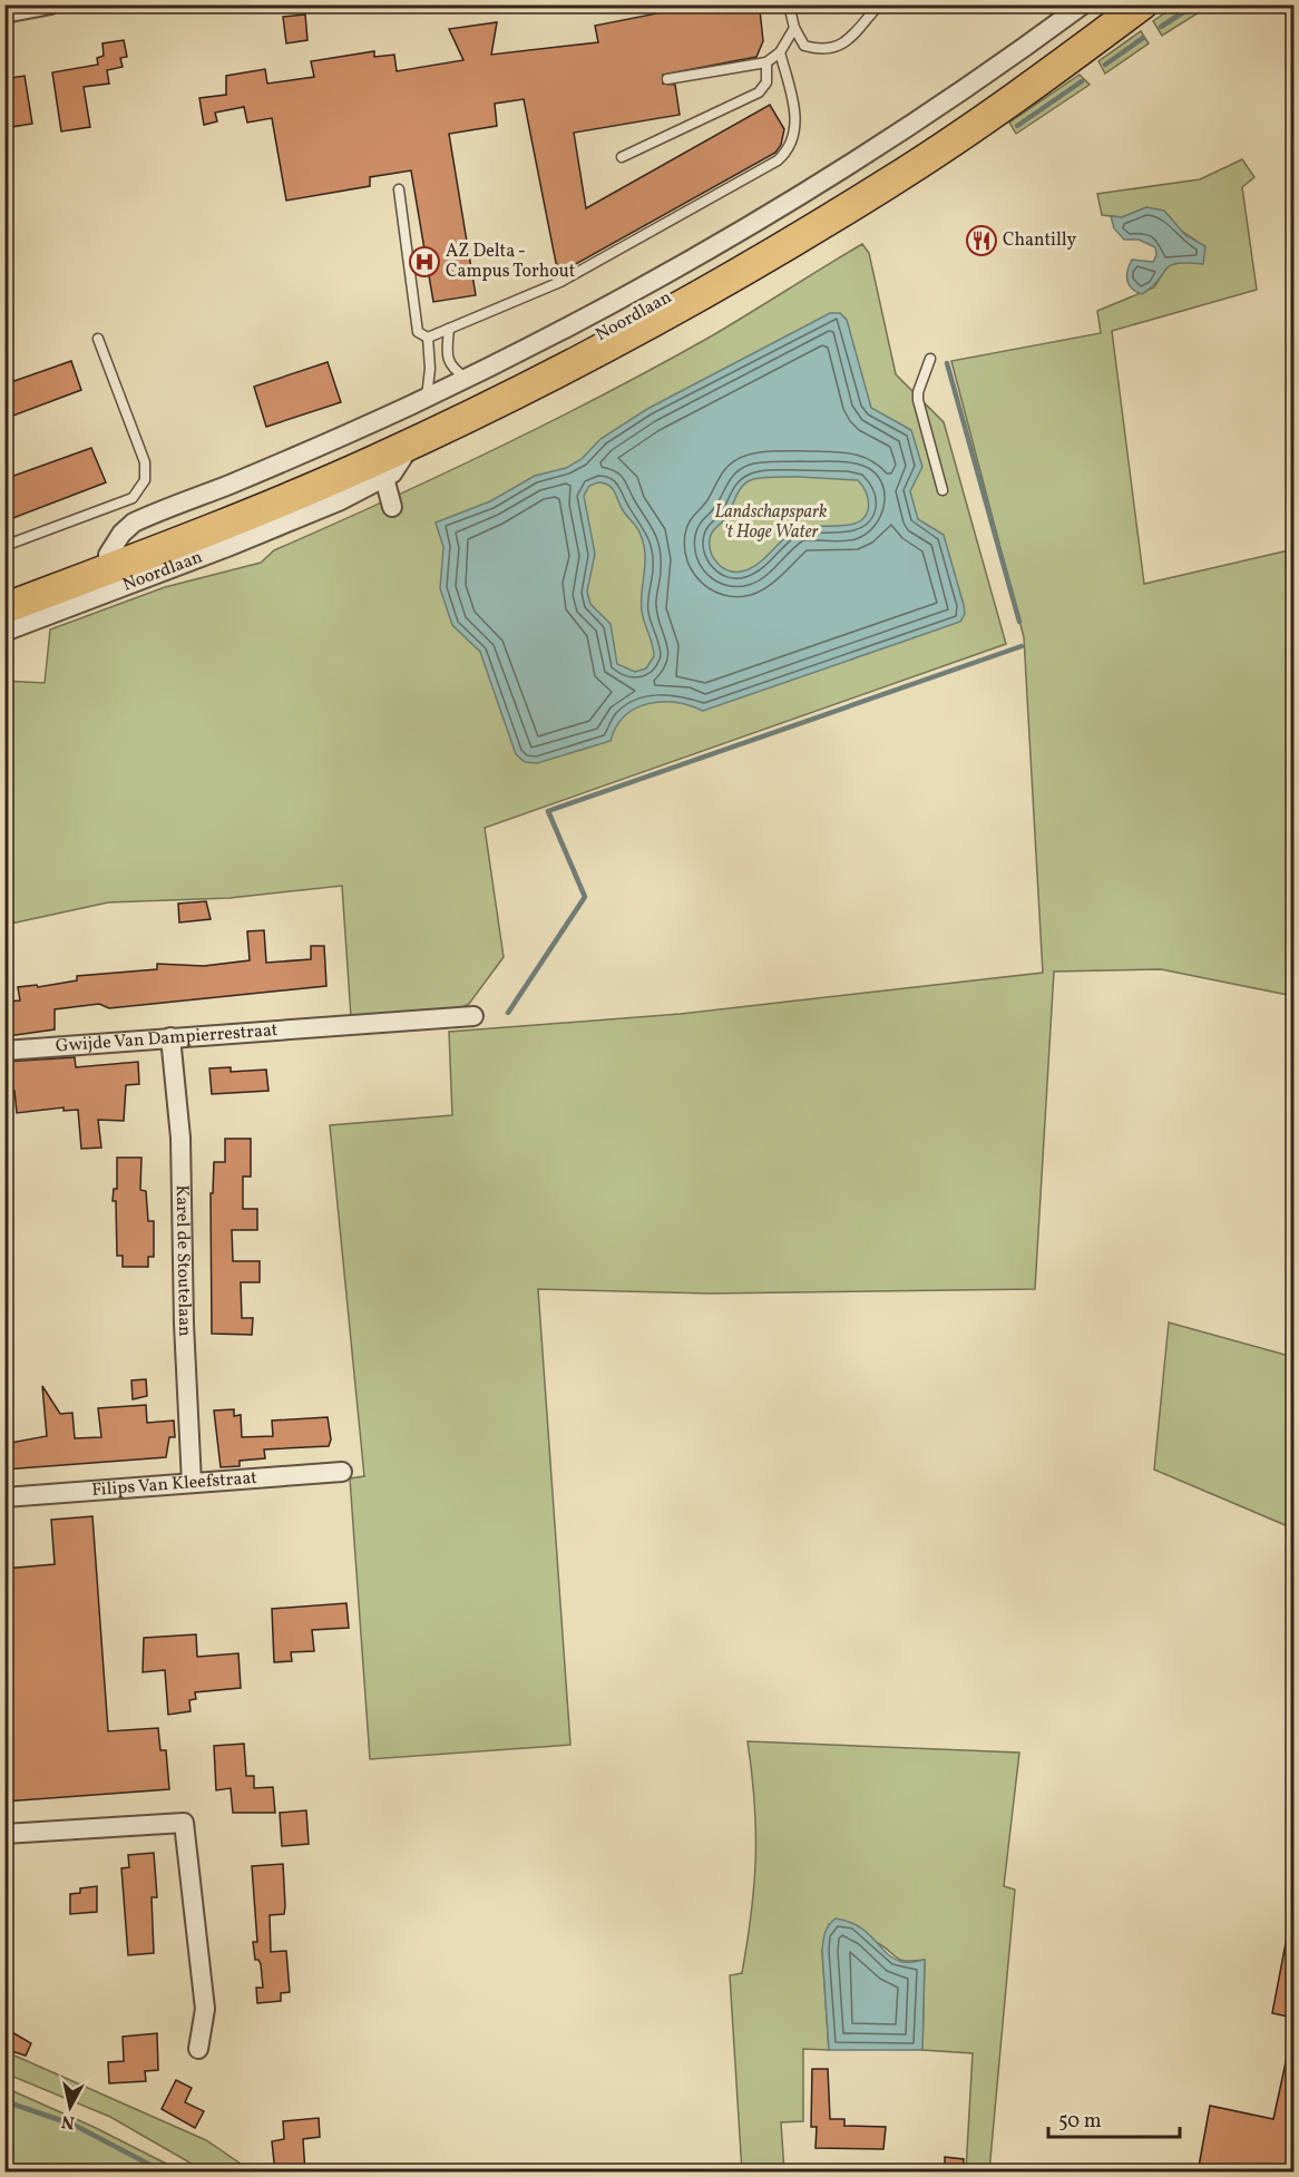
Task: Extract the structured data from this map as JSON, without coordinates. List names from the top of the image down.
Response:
{
  "streets": {
    "main road": ["Noordlaan"],
    "street": ["Gwijde Van Dampierrestraat", "Karel de Stoutelaan", "Filips Van Kleefstraat"]
  },
  "crossings": [
    ["Gwijde Van Dampierrestraat", "Karel de Stoutelaan"],
    ["Karel de Stoutelaan", "Filips Van Kleefstraat"]
  ],
  "parks": ["Landschapspark 't Hoge Water"],
  "places": {
    "restaurant": ["Chantilly"],
    "hospital": ["AZ Delta - Campus Torhout"]
  },
  "scale_bar": "50 m",
  "north": "bottom"
}
